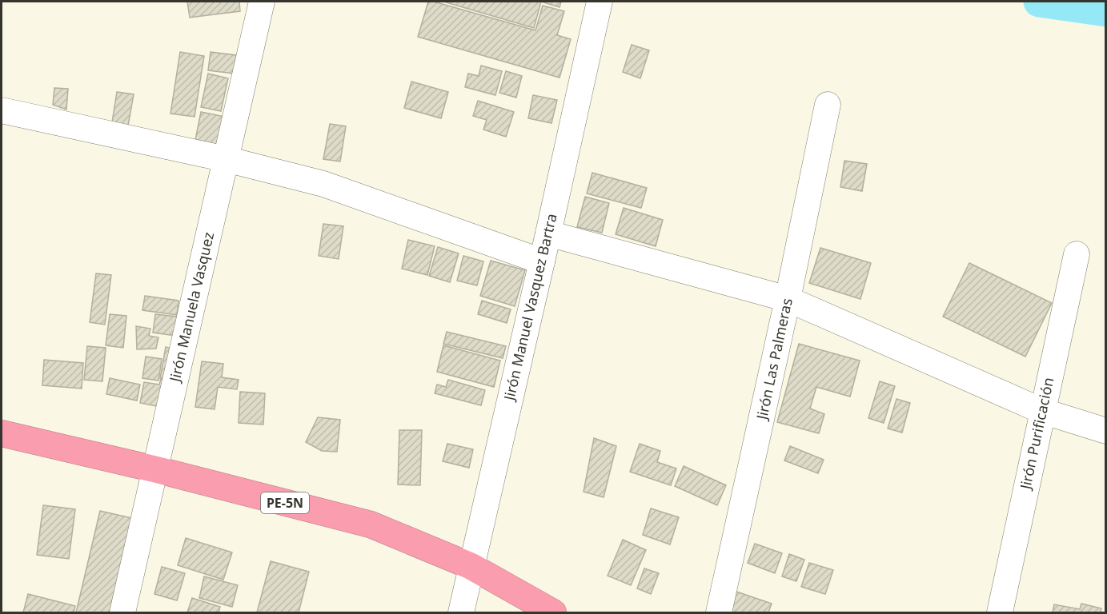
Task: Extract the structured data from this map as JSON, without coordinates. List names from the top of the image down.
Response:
{
  "streets": {
    "highway": ["PE-5N"],
    "street": [
      "Jirón Manuela Vasquez",
      "Jirón Manuel Vasquez Bartra",
      "Jirón Las Palmeras",
      "Jirón Purificación"
    ]
  },
  "crossings": [
    ["Jirón Manuela Vasquez", "PE-5N"],
    ["Jirón Manuel Vasquez Bartra", "PE-5N"]
  ]
}
